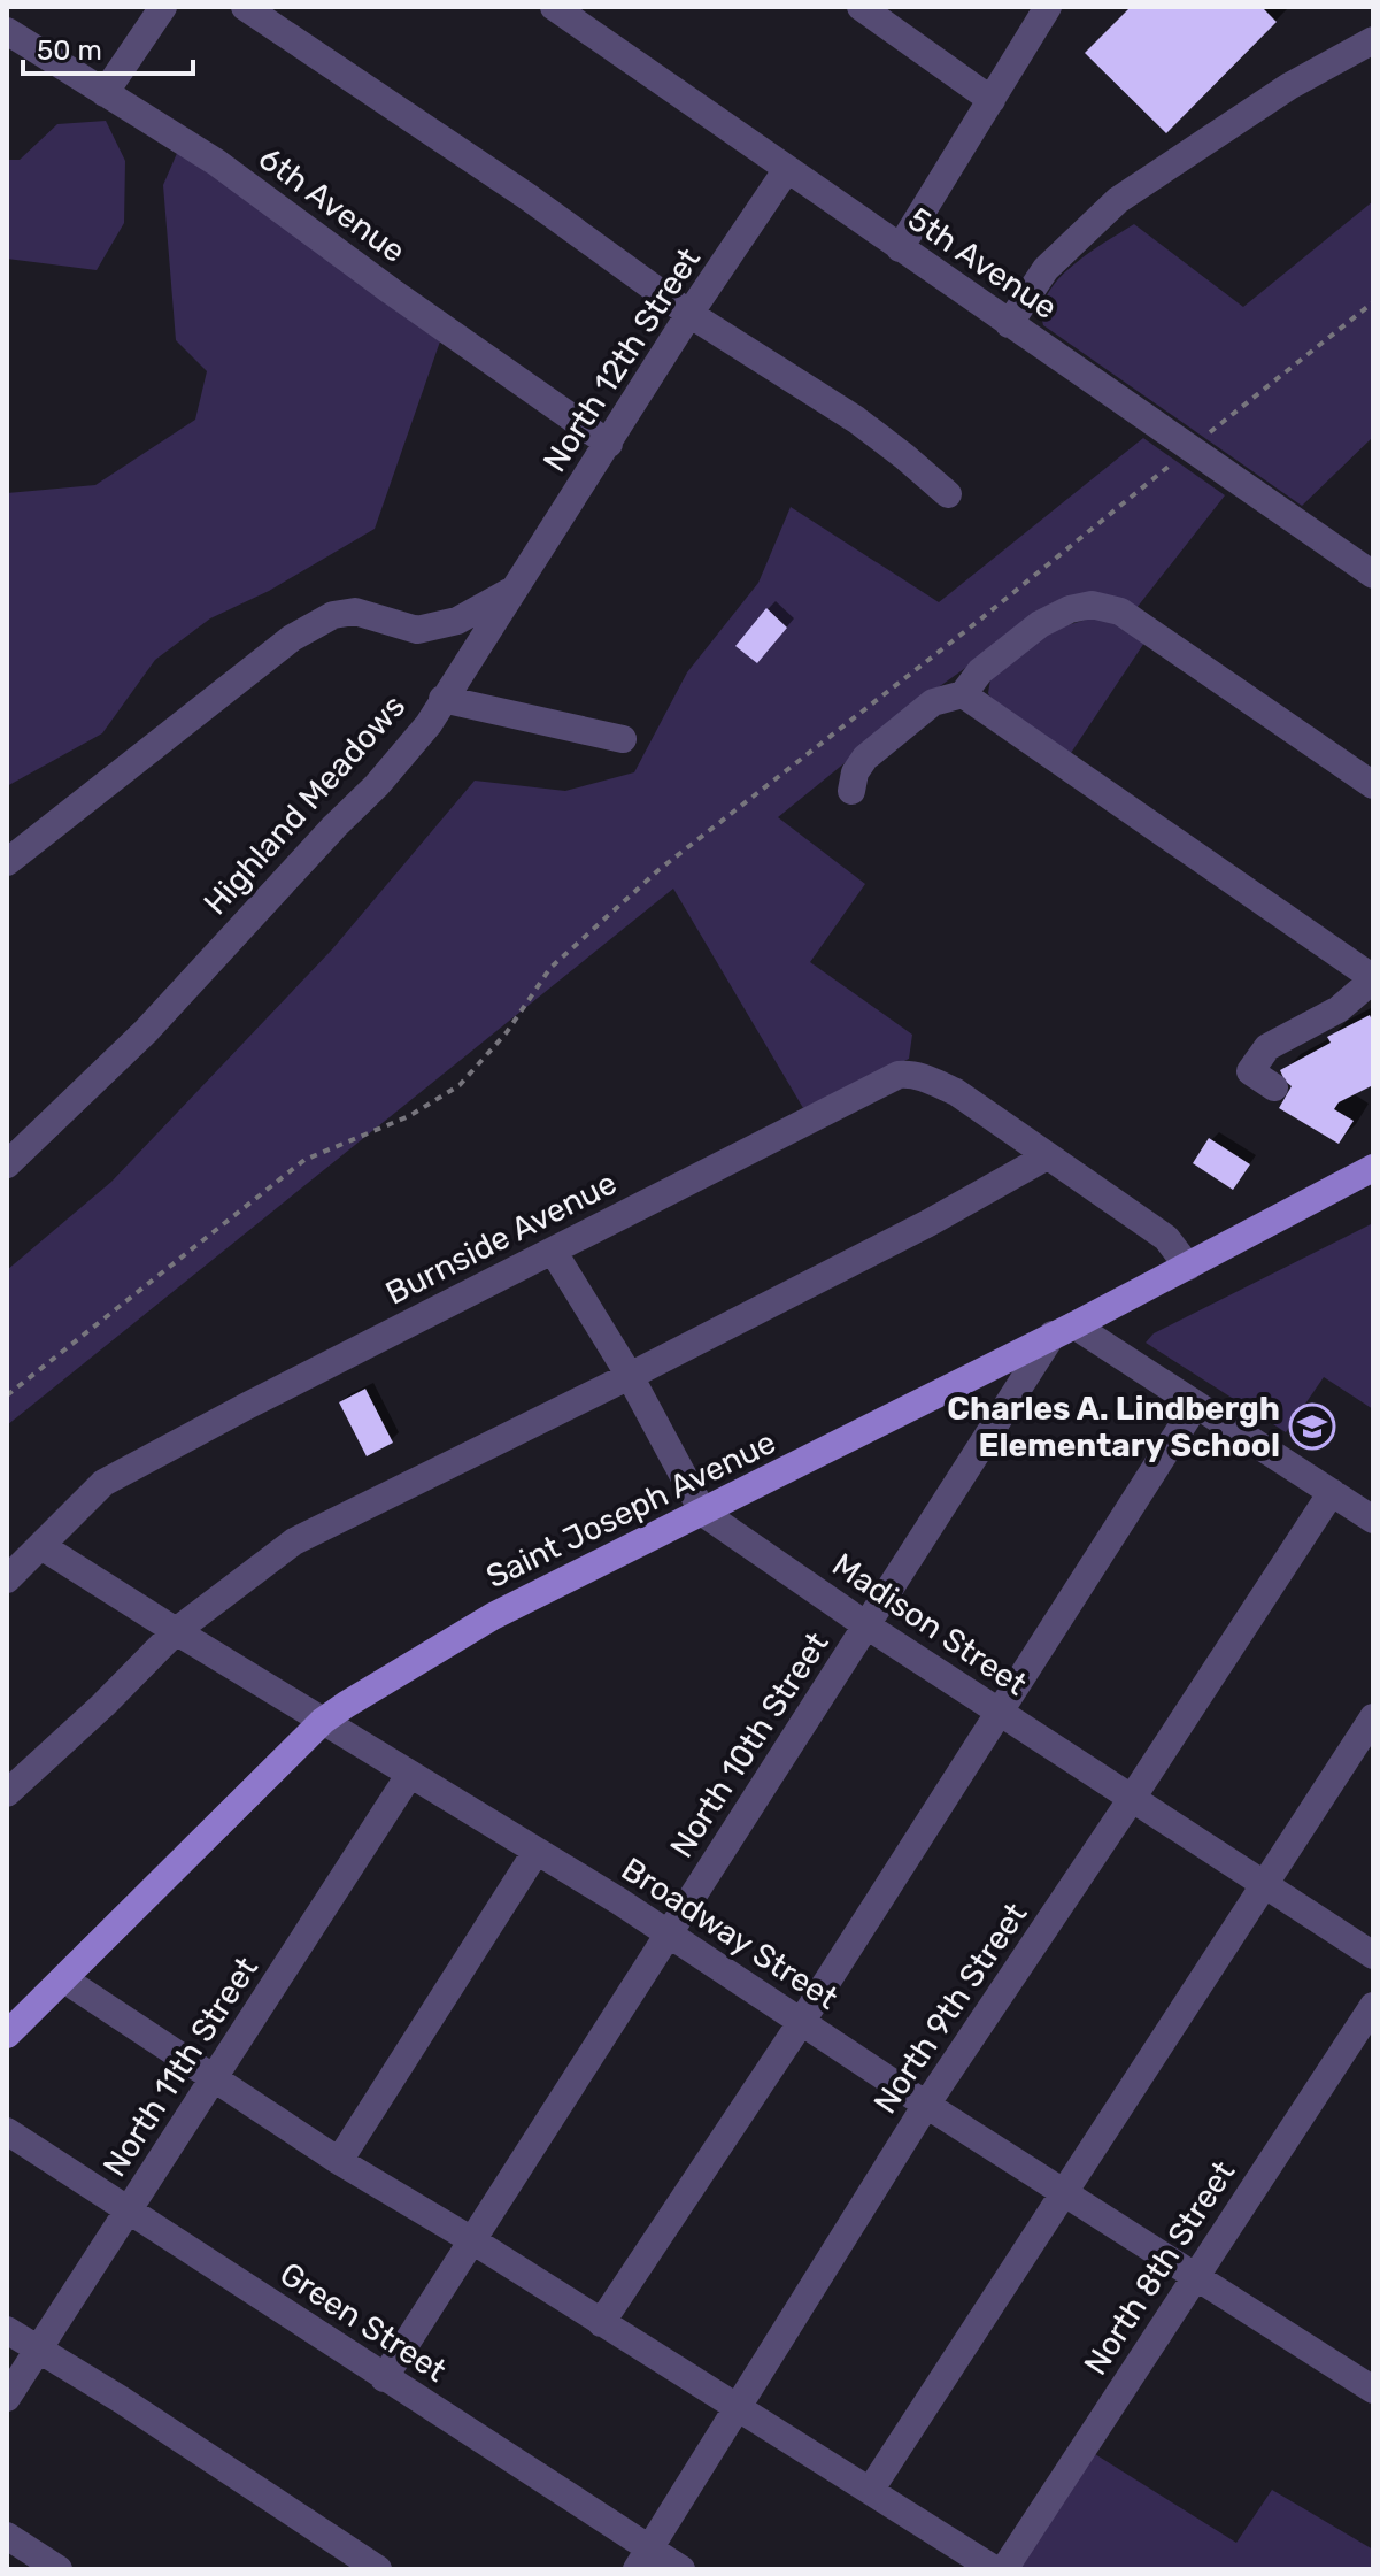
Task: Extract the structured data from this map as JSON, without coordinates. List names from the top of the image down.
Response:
{
  "streets": {
    "main road": ["Saint Joseph Avenue"],
    "street": [
      "6th Avenue",
      "5th Avenue",
      "North 12th Street",
      "Highland Meadows",
      "Burnside Avenue",
      "Madison Street",
      "North 10th Street",
      "Broadway Street",
      "North 9th Street",
      "North 11th Street",
      "North 8th Street",
      "Green Street"
    ]
  },
  "crossings": [
    ["6th Avenue", "North 12th Street"],
    ["5th Avenue", "North 12th Street"],
    ["North 12th Street", "Highland Meadows"],
    ["Burnside Avenue", "Saint Joseph Avenue"],
    ["Burnside Avenue", "Madison Street"],
    ["Burnside Avenue", "Broadway Street"],
    ["Saint Joseph Avenue", "Madison Street"],
    ["Saint Joseph Avenue", "North 10th Street"],
    ["Saint Joseph Avenue", "Broadway Street"],
    ["Madison Street", "North 10th Street"],
    ["Madison Street", "North 9th Street"],
    ["North 10th Street", "Broadway Street"],
    ["North 10th Street", "Green Street"],
    ["Broadway Street", "North 9th Street"],
    ["Broadway Street", "North 11th Street"],
    ["Broadway Street", "North 8th Street"],
    ["North 9th Street", "Green Street"],
    ["North 11th Street", "Green Street"]
  ],
  "places": {
    "school or university": ["Charles A. Lindbergh Elementary School"]
  },
  "scale_bar": "50 m"
}
